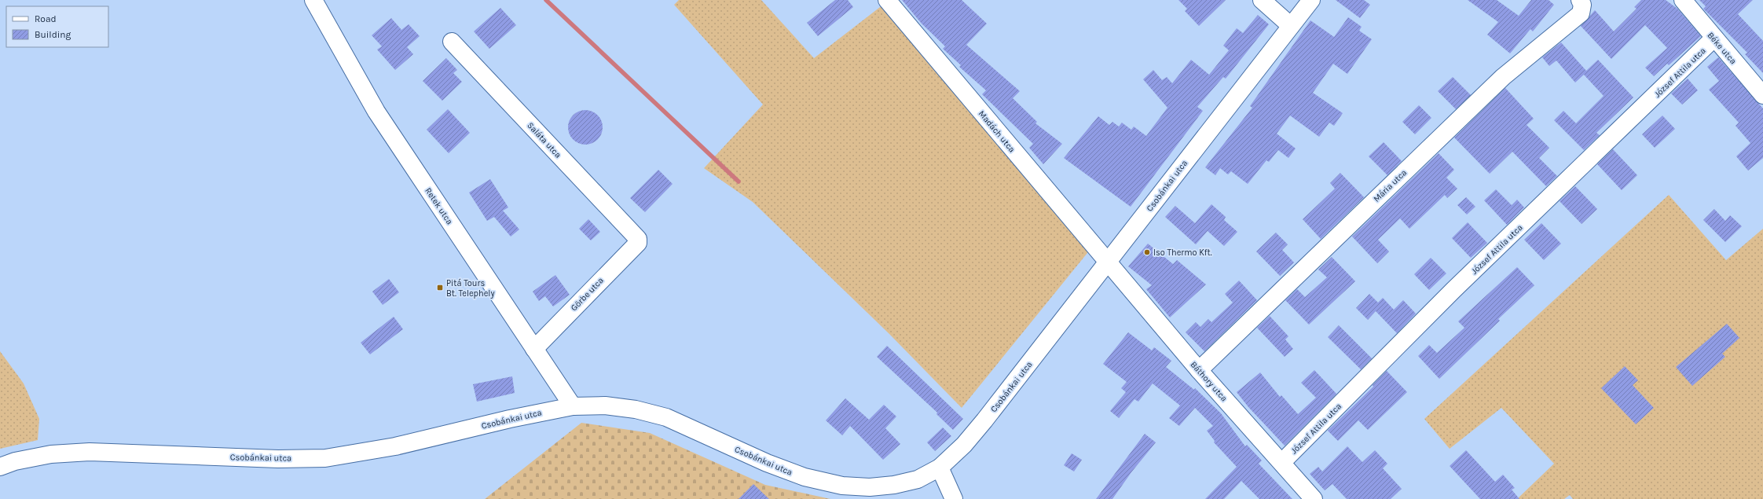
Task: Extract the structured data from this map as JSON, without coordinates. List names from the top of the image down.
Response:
{
  "streets": {
    "street": [
      "Béke utca",
      "József Attila utca",
      "Madách utca",
      "Saláta utca",
      "Csobánkai utca",
      "Mária utca",
      "Retek utca",
      "Görbe utca",
      "Báthory utca"
    ]
  },
  "crossings": [
    ["Béke utca", "József Attila utca"],
    ["József Attila utca", "Báthory utca"],
    ["Madách utca", "Csobánkai utca"],
    ["Madách utca", "Báthory utca"],
    ["Saláta utca", "Görbe utca"],
    ["Csobánkai utca", "Retek utca"],
    ["Csobánkai utca", "Báthory utca"],
    ["Mária utca", "Báthory utca"],
    ["Retek utca", "Görbe utca"]
  ],
  "places": {
    "other": ["Iso Thermo Kft."],
    "transit": ["Pitá Tours Bt. Telephely"]
  },
  "legend": ["Road", "Building"]
}
